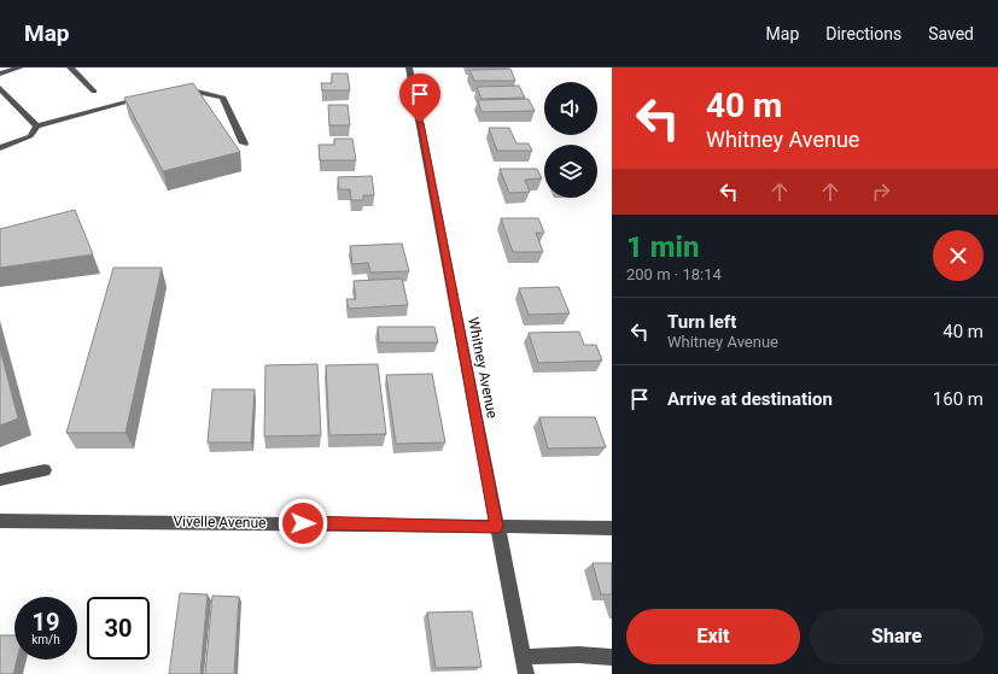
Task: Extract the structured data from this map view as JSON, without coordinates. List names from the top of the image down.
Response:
{
  "streets": {
    "street": ["Whitney Avenue", "Vivelle Avenue"]
  },
  "crossings": [
    ["Whitney Avenue", "Vivelle Avenue"]
  ],
  "page": {
    "header": "Map",
    "nav": ["Map", "Directions", "Saved"],
    "turn": ["40 m", "Whitney Avenue"],
    "heading": ["1 min", "200 m · 18:14"],
    "list": [
      {
        "name": "Turn left",
        "note": "Whitney Avenue",
        "value": "40 m"
      },
      {
        "name": "Arrive at destination",
        "value": "160 m"
      }
    ],
    "speed": "19 km/h",
    "limit": "30",
    "buttons": ["Exit", "Share"]
  }
}
